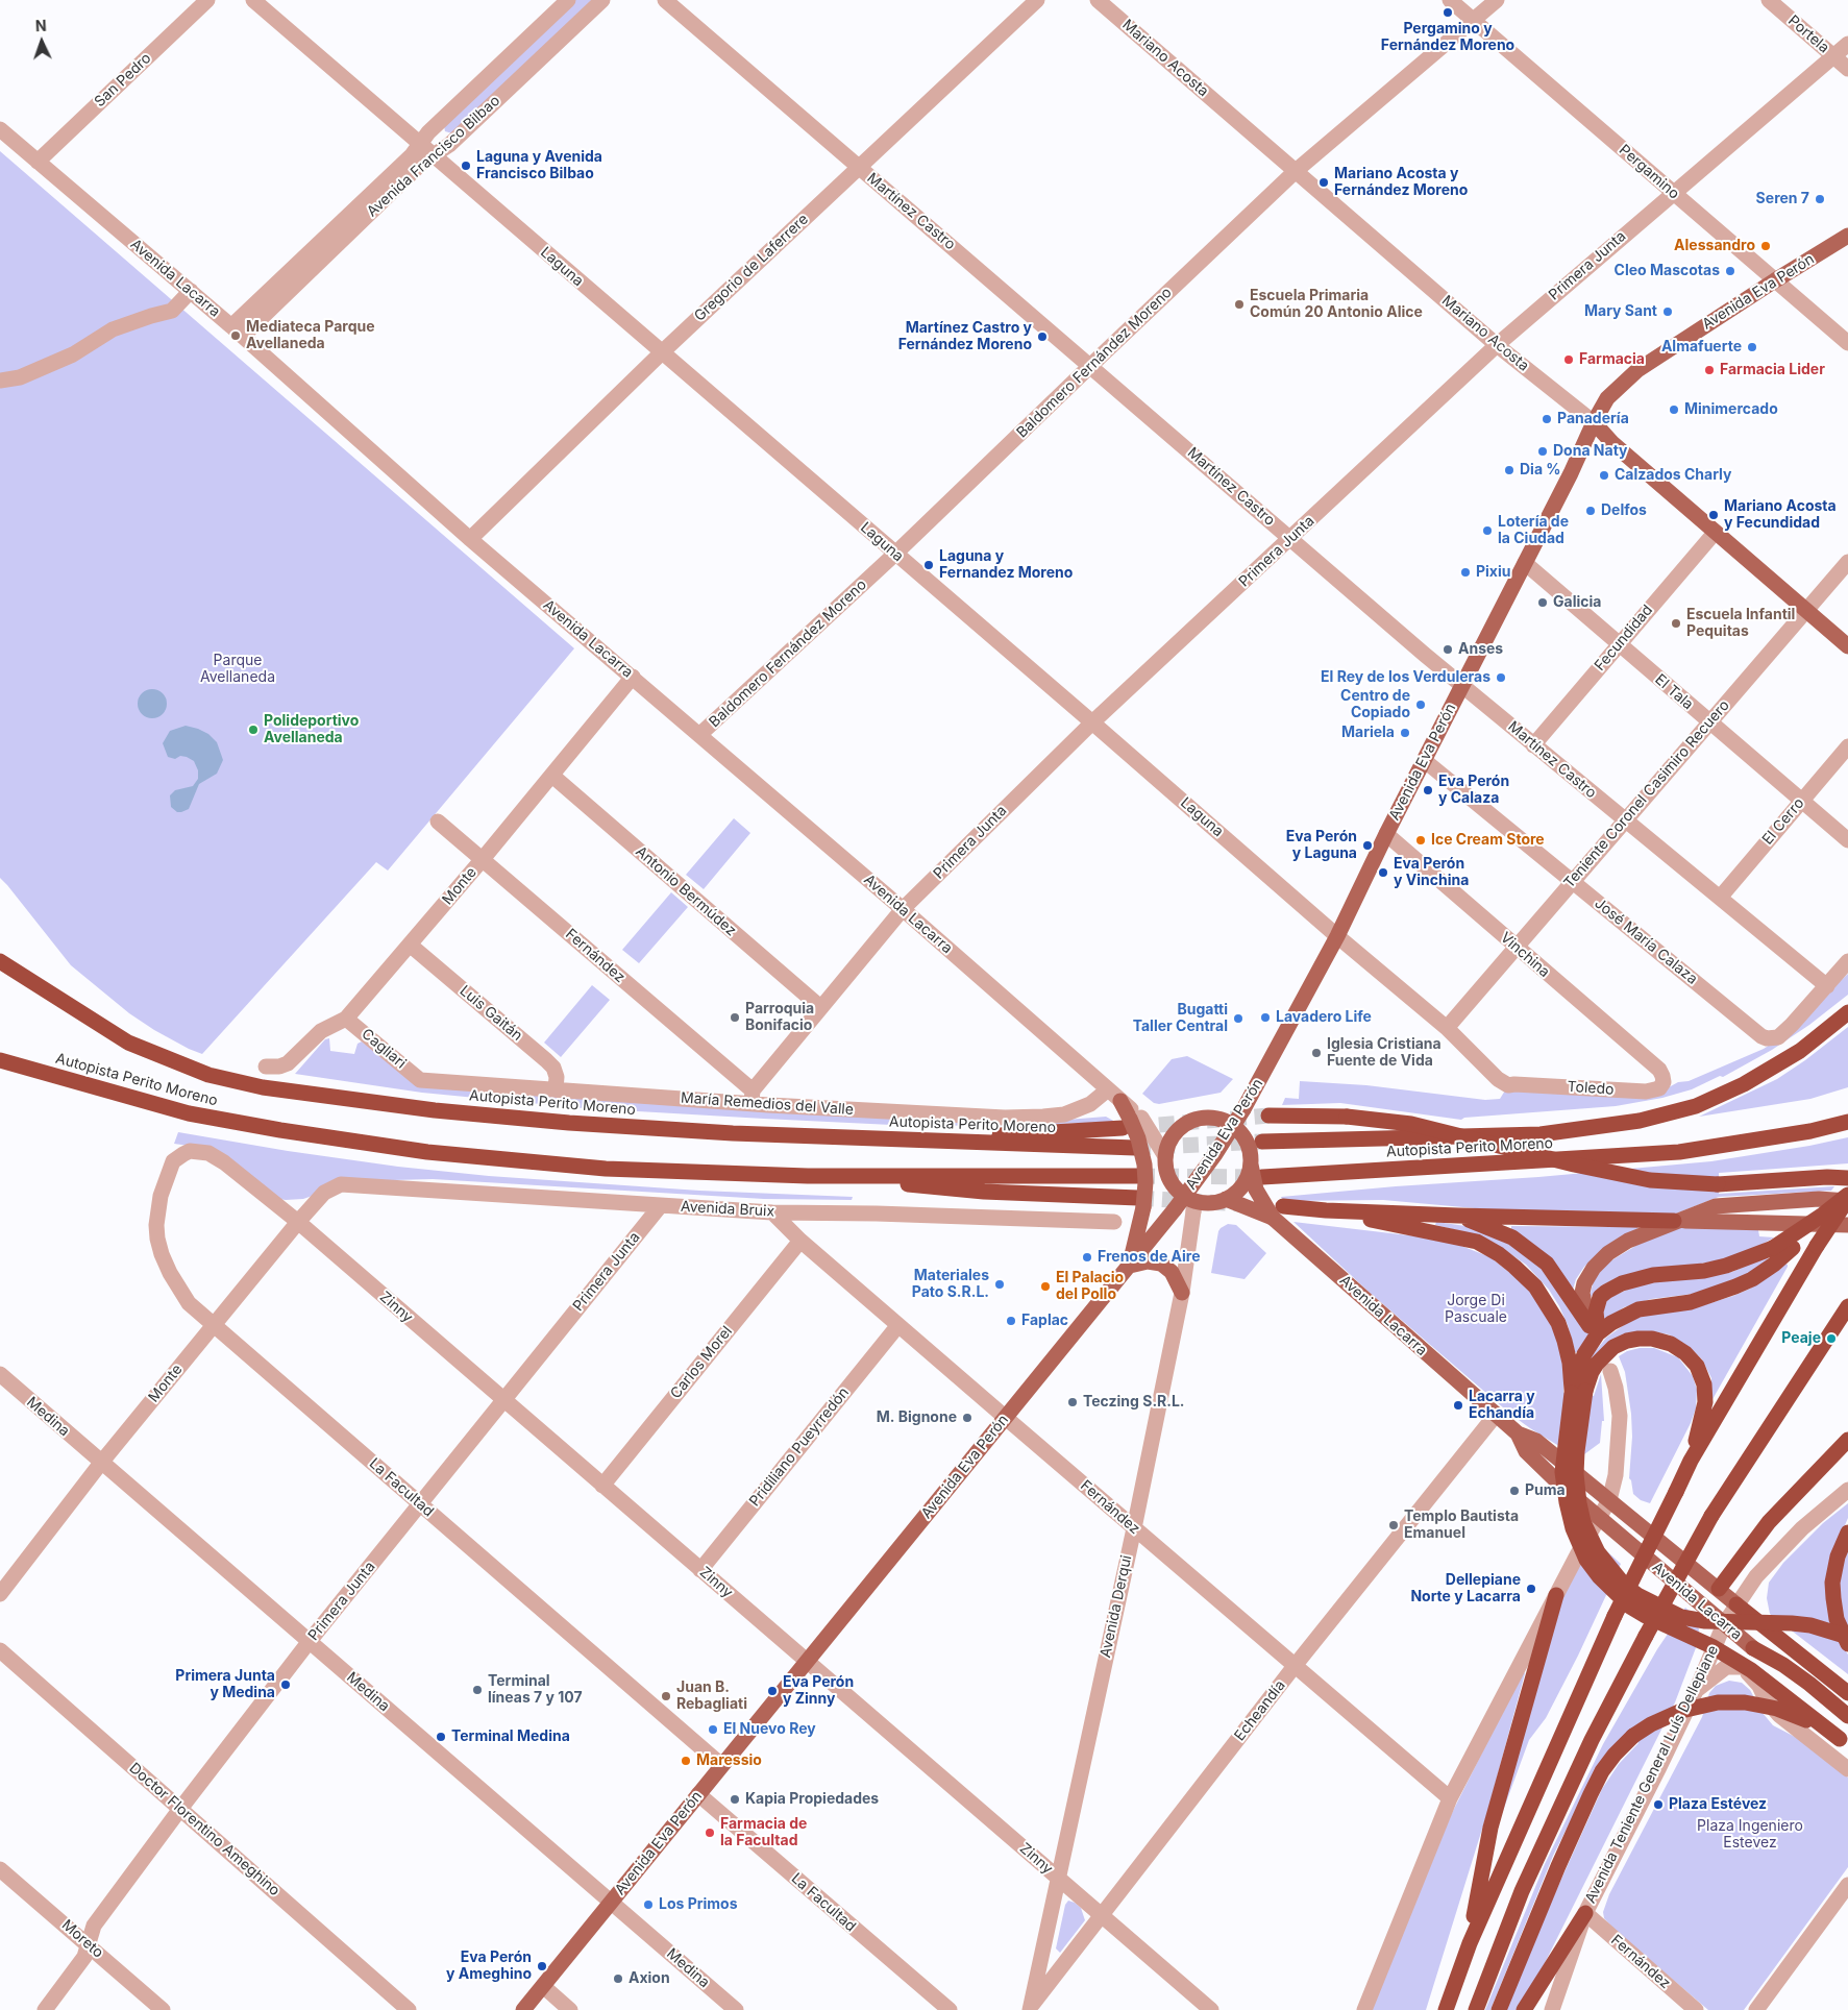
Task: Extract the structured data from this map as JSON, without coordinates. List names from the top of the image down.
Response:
{
  "streets": {
    "highway": ["Autopista Perito Moreno"],
    "main road": ["Mariano Acosta", "Avenida Lacarra", "Avenida Eva Perón"],
    "street": [
      "Portela",
      "San Pedro",
      "Avenida Francisco Bilbao",
      "Pergamino",
      "Martínez Castro",
      "Primera Junta",
      "Laguna",
      "Gregorio de Laferrere",
      "Baldomero Fernández Moreno",
      "Fecundidad",
      "El Tala",
      "Teniente Coronel Casimiro Recuero",
      "El Cerro",
      "Monte",
      "Antonio Bermúdez",
      "José María Calaza",
      "Vinchina",
      "Fernández",
      "Luis Gaitán",
      "Cagliari",
      "Toledo",
      "María Remedios del Valle",
      "Avenida Bruix",
      "Zinny",
      "Carlos Morel",
      "Medina",
      "Pridiliano Pueyrredón",
      "La Facultad",
      "Avenida Derqui",
      "Echeandía",
      "Avenida Teniente General Luís Dellepiane",
      "Doctor Florentino Ameghino",
      "Moreto"
    ]
  },
  "crossings": [
    ["Portela", "Primera Junta"],
    ["Mariano Acosta", "Primera Junta"],
    ["Mariano Acosta", "Avenida Eva Perón"],
    ["Mariano Acosta", "Baldomero Fernández Moreno"],
    ["Mariano Acosta", "Fecundidad"],
    ["Mariano Acosta", "Teniente Coronel Casimiro Recuero"],
    ["San Pedro", "Avenida Lacarra"],
    ["Avenida Francisco Bilbao", "Laguna"],
    ["Avenida Francisco Bilbao", "Avenida Lacarra"],
    ["Pergamino", "Primera Junta"],
    ["Pergamino", "Avenida Eva Perón"],
    ["Pergamino", "Baldomero Fernández Moreno"],
    ["Martínez Castro", "Primera Junta"],
    ["Martínez Castro", "Gregorio de Laferrere"],
    ["Martínez Castro", "Avenida Eva Perón"],
    ["Martínez Castro", "Baldomero Fernández Moreno"],
    ["Martínez Castro", "Fecundidad"],
    ["Martínez Castro", "Teniente Coronel Casimiro Recuero"],
    ["Martínez Castro", "El Cerro"],
    ["Martínez Castro", "José María Calaza"],
    ["Primera Junta", "Laguna"],
    ["Primera Junta", "Avenida Lacarra"],
    ["Primera Junta", "Antonio Bermúdez"],
    ["Primera Junta", "Fernández"],
    ["Primera Junta", "María Remedios del Valle"],
    ["Primera Junta", "Avenida Bruix"],
    ["Primera Junta", "Zinny"],
    ["Primera Junta", "Medina"],
    ["Primera Junta", "La Facultad"],
    ["Primera Junta", "Doctor Florentino Ameghino"],
    ["Primera Junta", "Moreto"],
    ["Laguna", "Gregorio de Laferrere"],
    ["Laguna", "Avenida Eva Perón"],
    ["Laguna", "Baldomero Fernández Moreno"],
    ["Laguna", "Teniente Coronel Casimiro Recuero"],
    ["Laguna", "Toledo"],
    ["Gregorio de Laferrere", "Avenida Lacarra"],
    ["Avenida Lacarra", "Avenida Eva Perón"],
    ["Avenida Lacarra", "Baldomero Fernández Moreno"],
    ["Avenida Lacarra", "Monte"],
    ["Avenida Lacarra", "María Remedios del Valle"],
    ["Avenida Lacarra", "Echeandía"],
    ["Avenida Lacarra", "Avenida Teniente General Luís Dellepiane"],
    ["Avenida Eva Perón", "El Tala"],
    ["Avenida Eva Perón", "José María Calaza"],
    ["Avenida Eva Perón", "Vinchina"],
    ["Avenida Eva Perón", "Fernández"],
    ["Avenida Eva Perón", "Zinny"],
    ["Avenida Eva Perón", "Medina"],
    ["Avenida Eva Perón", "La Facultad"],
    ["Avenida Eva Perón", "Avenida Derqui"],
    ["Fecundidad", "El Tala"],
    ["El Tala", "Teniente Coronel Casimiro Recuero"],
    ["El Tala", "El Cerro"],
    ["Teniente Coronel Casimiro Recuero", "José María Calaza"],
    ["Teniente Coronel Casimiro Recuero", "Vinchina"],
    ["Monte", "Antonio Bermúdez"],
    ["Monte", "Fernández"],
    ["Monte", "Luis Gaitán"],
    ["Monte", "Cagliari"],
    ["Monte", "Avenida Bruix"],
    ["Monte", "Zinny"],
    ["Monte", "Medina"],
    ["Monte", "La Facultad"],
    ["Vinchina", "Toledo"],
    ["Fernández", "María Remedios del Valle"],
    ["Fernández", "Avenida Bruix"],
    ["Fernández", "Carlos Morel"],
    ["Fernández", "Pridiliano Pueyrredón"],
    ["Fernández", "Avenida Derqui"],
    ["Fernández", "Echeandía"],
    ["Fernández", "Avenida Teniente General Luís Dellepiane"],
    ["Luis Gaitán", "María Remedios del Valle"],
    ["Cagliari", "María Remedios del Valle"],
    ["Zinny", "Carlos Morel"],
    ["Zinny", "Pridiliano Pueyrredón"],
    ["Zinny", "La Facultad"],
    ["Zinny", "Avenida Derqui"],
    ["Zinny", "Echeandía"],
    ["Avenida Derqui", "Echeandía"]
  ],
  "parks": ["Parque Avellaneda", "Jorge Di Pascuale", "Plaza Ingeniero Estevez"],
  "places": [
    "Pergamino y Fernández Moreno",
    "Laguna y Avenida Francisco Bilbao",
    "Mariano Acosta y Fernández Moreno",
    "Seren 7",
    "Alessandro",
    "Cleo Mascotas",
    "Escuela Primaria Común 20 Antonio Alice",
    "Mary Sant",
    "Mediateca Parque Avellaneda",
    "Martínez Castro y Fernández Moreno",
    "Almafuerte",
    "Farmacia",
    "Farmacia Lider",
    "Minimercado",
    "Panadería",
    "Dona Naty",
    "Dia %",
    "Calzados Charly",
    "Delfos",
    "Mariano Acosta y Fecundidad",
    "Lotería de la Ciudad",
    "Laguna y Fernandez Moreno",
    "Pixiu",
    "Galicia",
    "Escuela Infantil Pequitas",
    "Anses",
    "El Rey de los Verduleras",
    "Centro de Copiado",
    "Polideportivo Avellaneda",
    "Mariela",
    "Eva Perón y Calaza",
    "Ice Cream Store",
    "Eva Perón y Laguna",
    "Eva Perón y Vinchina",
    "Parroquia Bonifacio",
    "Lavadero Life",
    "Bugatti Taller Central",
    "Iglesia Cristiana Fuente de Vida",
    "Frenos de Aire",
    "Materiales Pato S.R.L.",
    "El Palacio del Pollo",
    "Faplac",
    "Peaje",
    "Teczing S.R.L.",
    "Lacarra y Echandía",
    "M. Bignone",
    "Puma",
    "Templo Bautista Emanuel",
    "Dellepiane Norte y Lacarra",
    "Primera Junta y Medina",
    "Terminal líneas 7 y 107",
    "Eva Perón y Zinny",
    "Juan B. Rebagliati",
    "El Nuevo Rey",
    "Terminal Medina",
    "Maressio",
    "Kapia Propiedades",
    "Plaza Estévez",
    "Farmacia de la Facultad",
    "Los Primos",
    "Eva Perón y Ameghino",
    "Axion"
  ],
  "north": "top"
}
